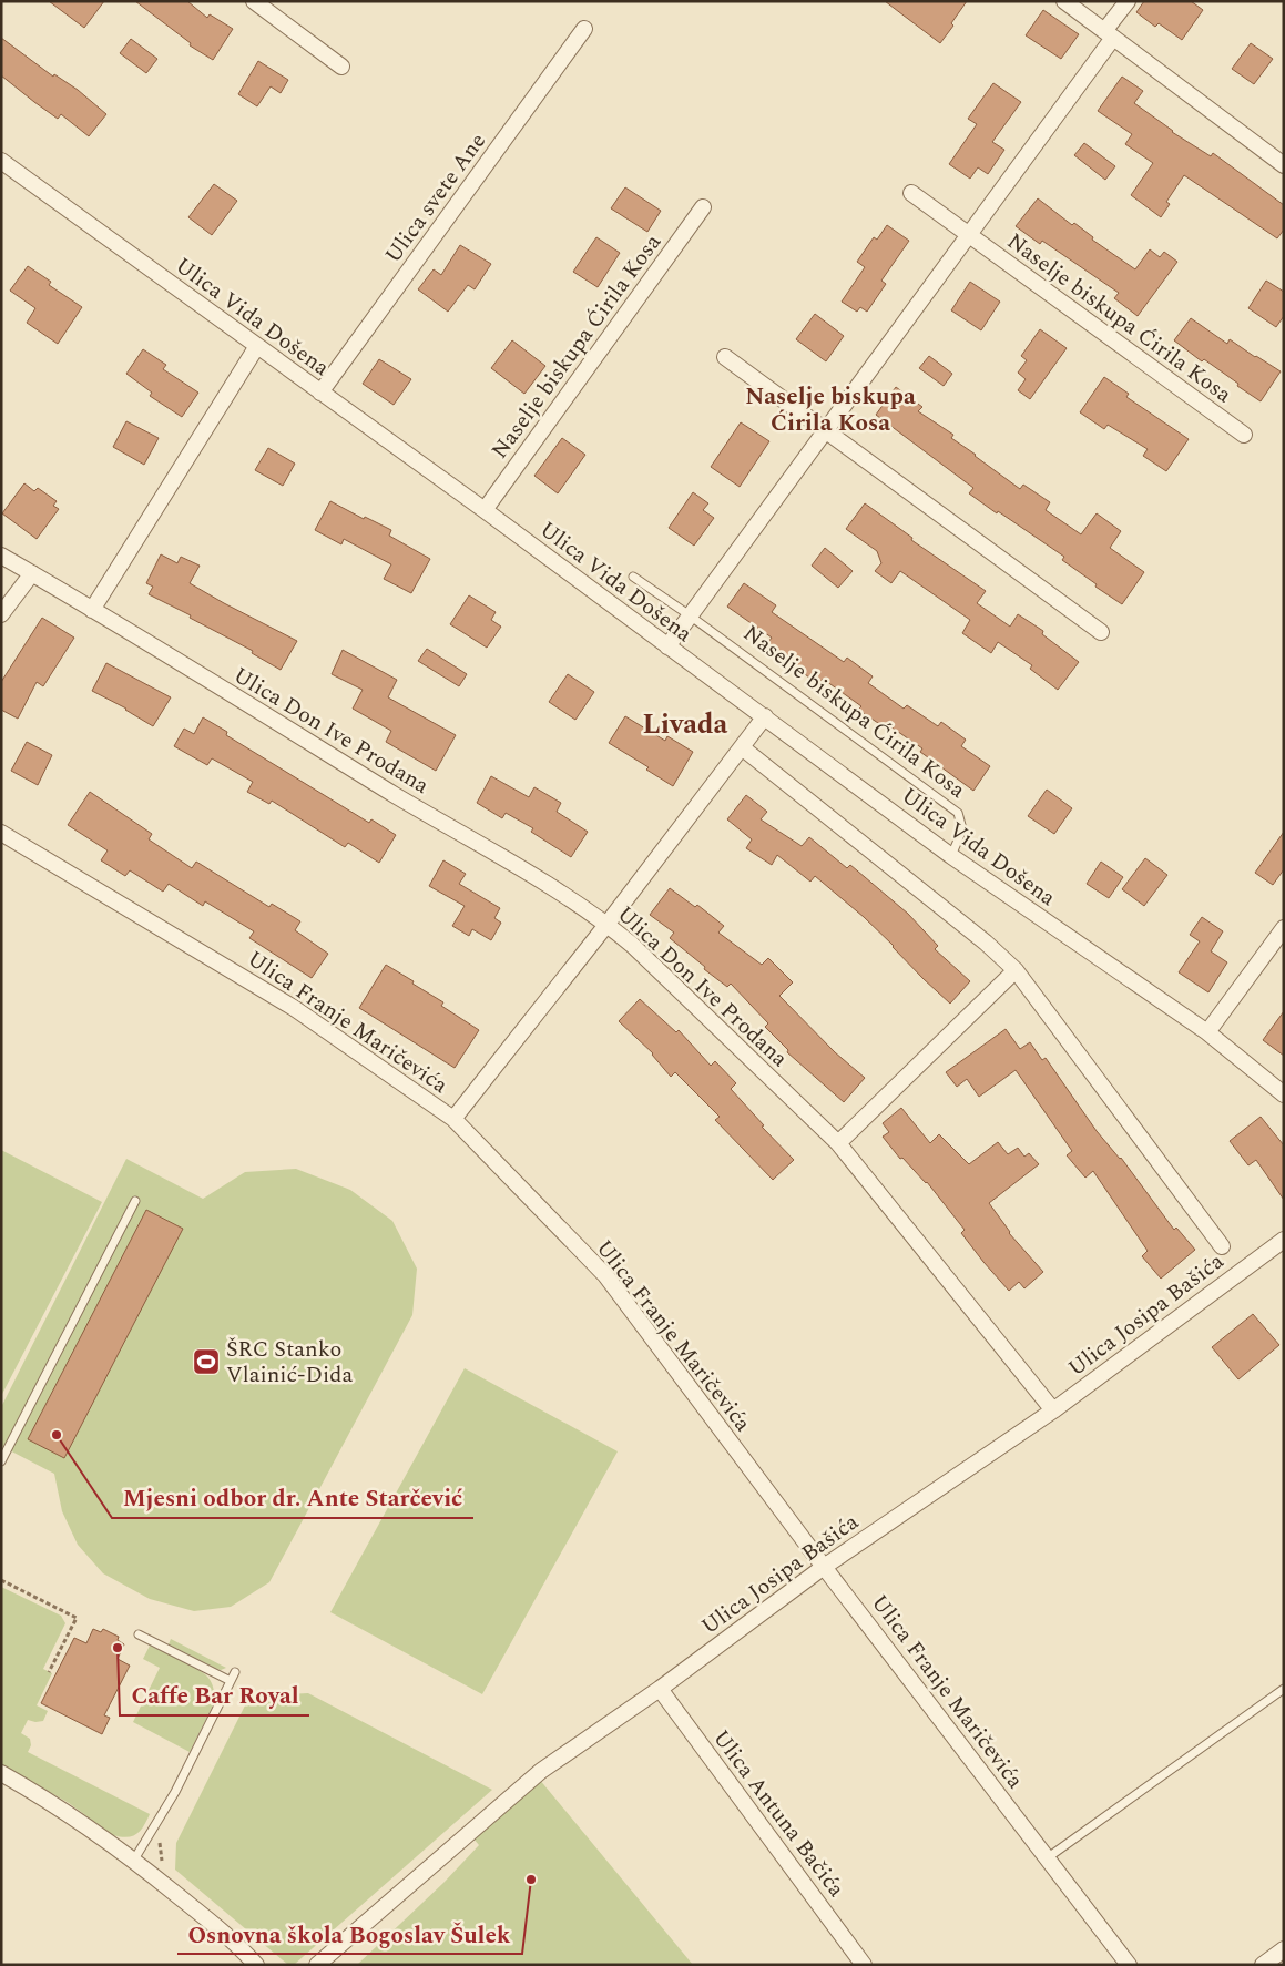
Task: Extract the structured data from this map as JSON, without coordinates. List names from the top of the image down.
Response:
{
  "streets": {
    "street": [
      "Ulica svete Ane",
      "Ulica Vida Došena",
      "Naselje biskupa Ćirila Kosa",
      "Ulica Don Ive Prodana",
      "Ulica Franje Maričevića",
      "Ulica Josipa Bašića",
      "Ulica Antuna Bačića"
    ]
  },
  "crossings": [
    ["Ulica svete Ane", "Ulica Vida Došena"],
    ["Ulica Vida Došena", "Naselje biskupa Ćirila Kosa"],
    ["Ulica Don Ive Prodana", "Ulica Josipa Bašića"],
    ["Ulica Franje Maričevića", "Ulica Josipa Bašića"],
    ["Ulica Josipa Bašića", "Ulica Antuna Bačića"]
  ],
  "districts": ["Naselje biskupa Ćirila Kosa", "Livada"],
  "places": {
    "sports": ["ŠRC Stanko Vlainić-Dida"],
    "other": ["Mjesni odbor dr. Ante Starčević", "Caffe Bar Royal", "Osnovna škola Bogoslav Šulek"]
  }
}
